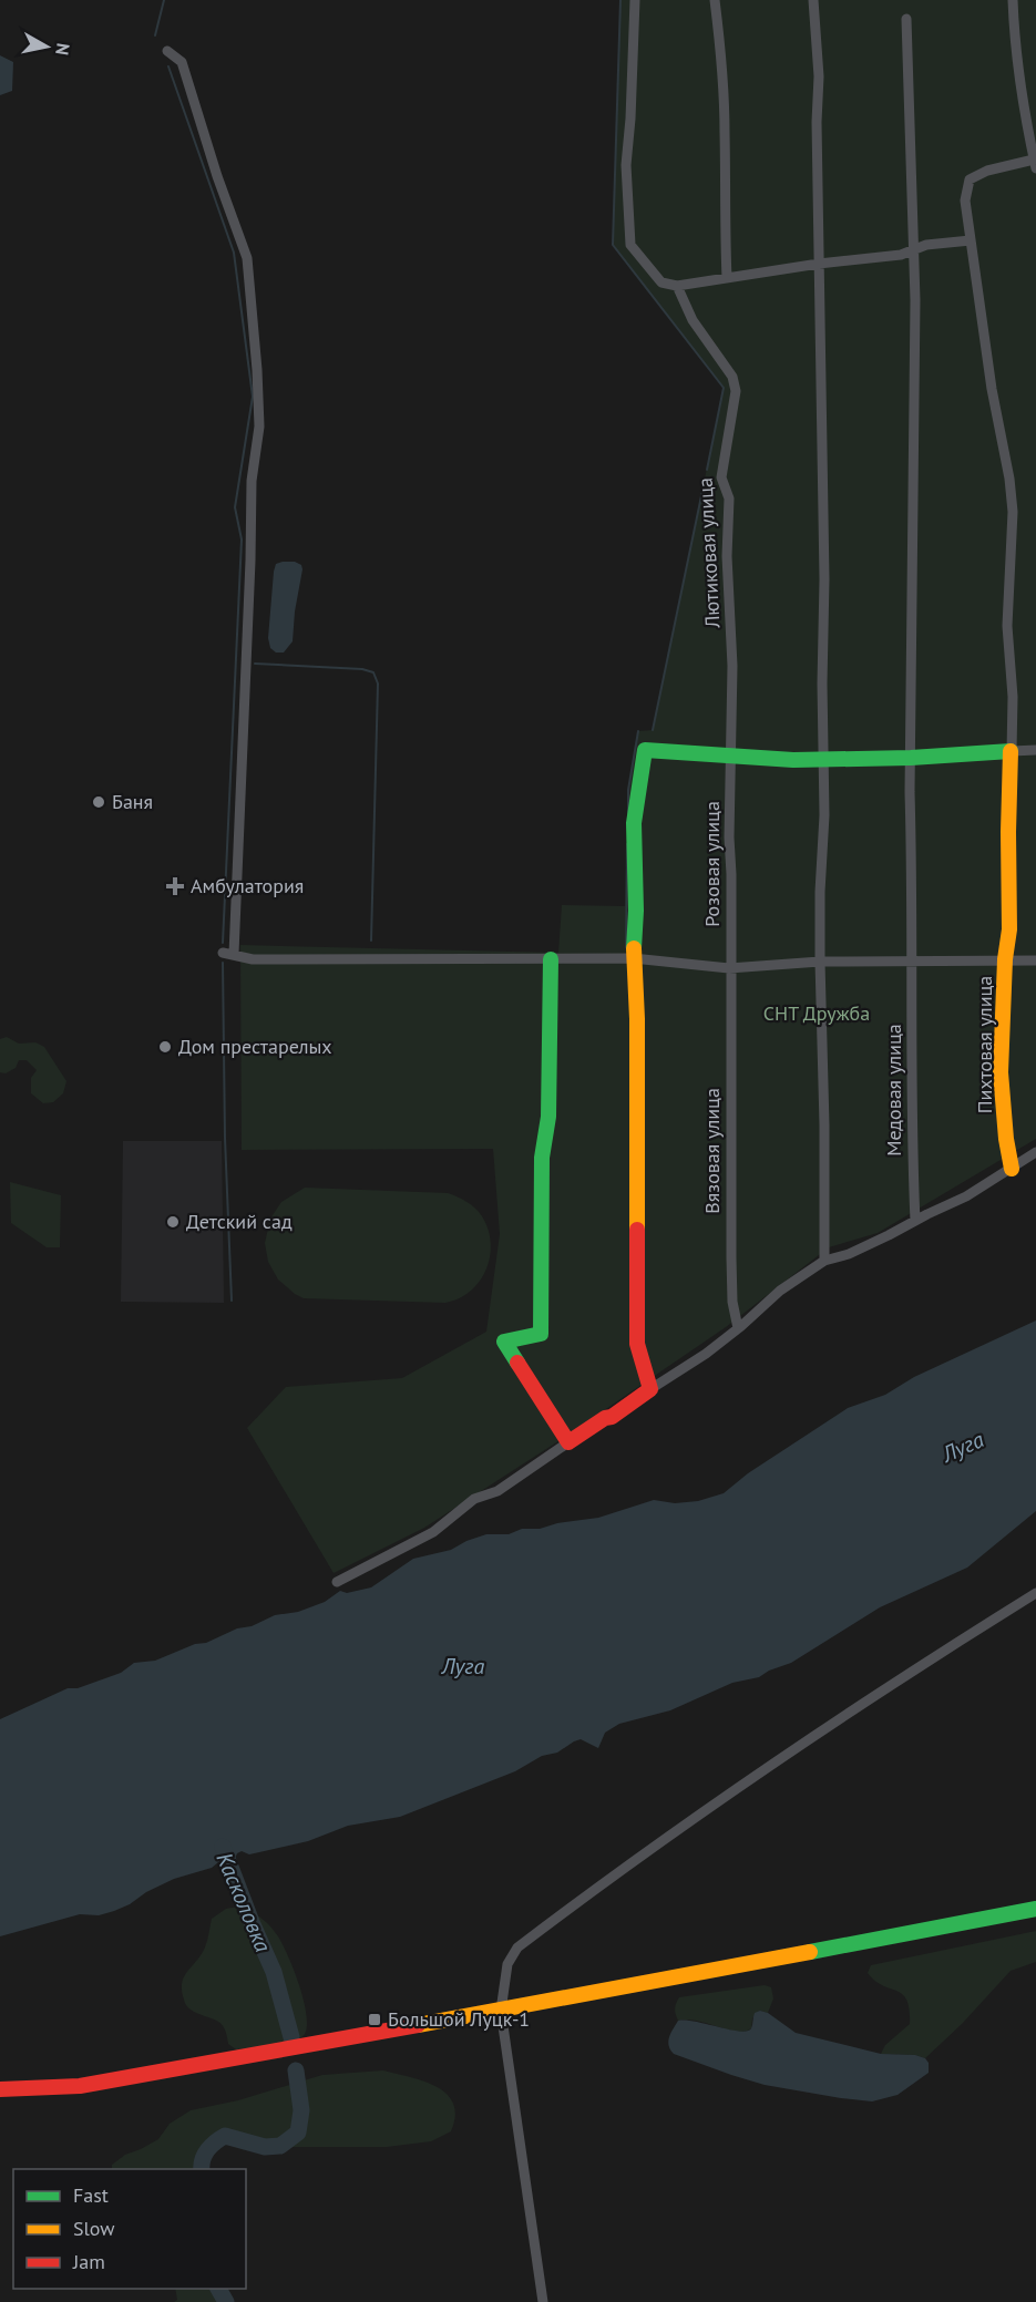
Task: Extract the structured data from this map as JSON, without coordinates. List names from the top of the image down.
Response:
{
  "streets": {
    "street": [
      "Лютиковая улица",
      "Розовая улица",
      "Пихтовая улица",
      "Медовая улица",
      "Вязовая улица"
    ]
  },
  "crossings": [
    ["Лютиковая улица", "Розовая улица"],
    ["Розовая улица", "Вязовая улица"]
  ],
  "water": ["Луга", "Касколовка"],
  "parks": ["СНТ Дружба"],
  "places": {
    "other": ["Баня", "Дом престарелых", "Детский сад"],
    "health": ["Амбулатория"],
    "transit": ["Большой Луцк-1"]
  },
  "legend": ["Fast", "Slow", "Jam"],
  "north": "right"
}
